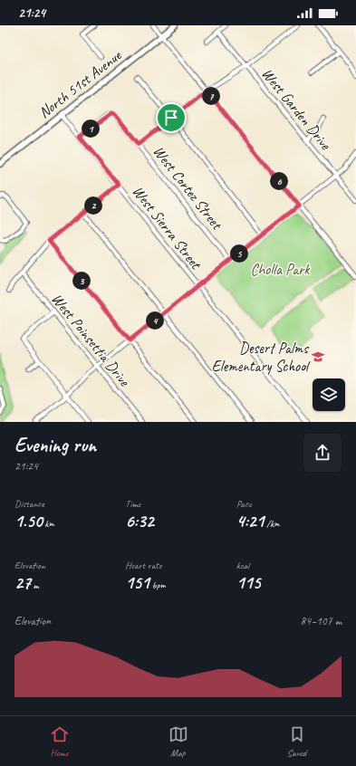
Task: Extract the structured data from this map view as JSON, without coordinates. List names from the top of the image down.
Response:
{
  "streets": {
    "main road": ["North 51st Avenue"],
    "street": [
      "West Garden Drive",
      "West Cortez Street",
      "West Sierra Street",
      "West Poinsettia Drive"
    ]
  },
  "crossings": [
    ["North 51st Avenue", "West Sierra Street"],
    ["West Cortez Street", "West Sierra Street"]
  ],
  "parks": ["Cholla Park"],
  "places": {
    "school or university": ["Desert Palms Elementary School"]
  },
  "page": {
    "status": "21:24",
    "pins": [
      "7",
      "1",
      "6",
      "2",
      "5",
      "3",
      "4"
    ],
    "heading": ["Evening run", "21:24"],
    "stats": [
      ["Distance", "1.50 km"],
      ["Time", "6:32"],
      ["Pace", "4:21 /km"],
      ["Elevation", "27 m"],
      ["Heart rate", "151 bpm"],
      ["kcal", "115"]
    ],
    "chart": ["Elevation", "84–107 m"],
    "tabs": ["Home", "Map", "Saved"]
  }
}
